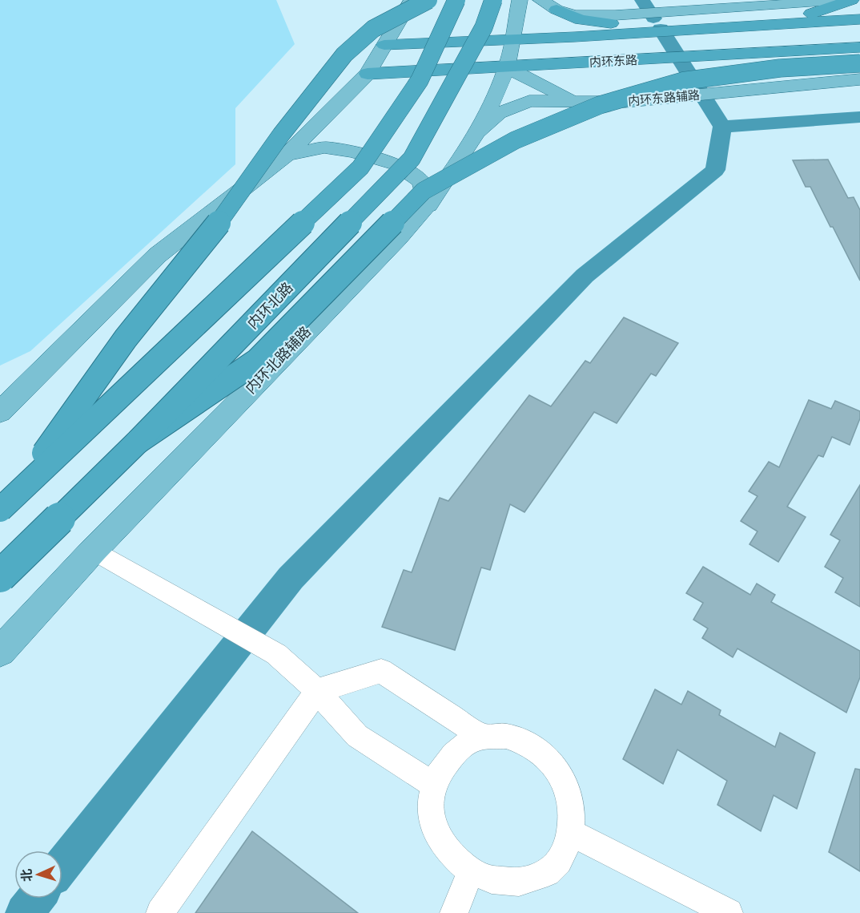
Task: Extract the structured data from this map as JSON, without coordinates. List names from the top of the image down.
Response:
{
  "streets": {
    "highway": ["内环东路", "内环北路"],
    "main road": ["内环东路辅路", "内环北路辅路"]
  },
  "crossings": [
    ["内环东路", "内环北路辅路"],
    ["内环东路辅路", "内环北路辅路"]
  ],
  "north": "left"
}
